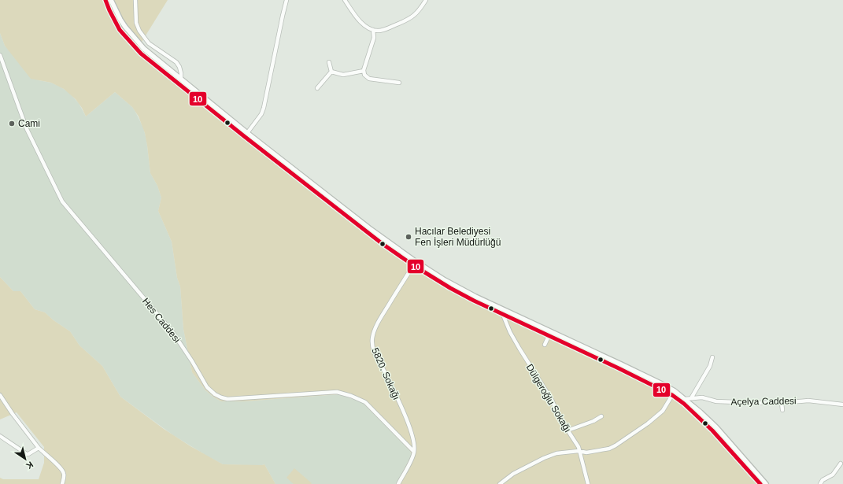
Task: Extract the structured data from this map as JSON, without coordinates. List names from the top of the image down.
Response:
{
  "streets": {
    "street": [
      "Hes Caddesi",
      "5820. Sokağı",
      "Dülgeroğlu Sokağı",
      "Açelya Caddesi"
    ]
  },
  "crossings": [
    ["Hes Caddesi", "5820. Sokağı"]
  ],
  "places": ["Cami", "Hacılar Belediyesi Fen İşleri Müdürlüğü"],
  "lines": ["transit line 10"],
  "north": "bottom right"
}
